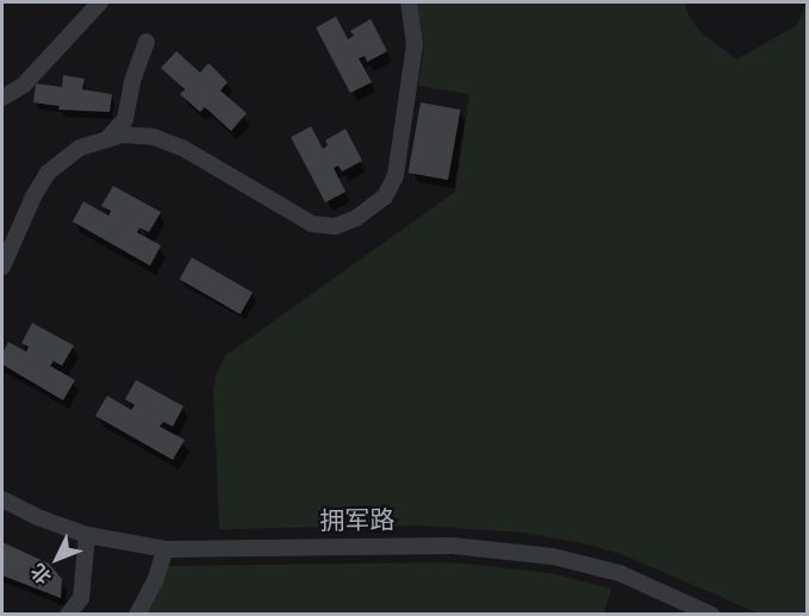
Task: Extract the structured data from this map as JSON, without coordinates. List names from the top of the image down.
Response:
{
  "streets": {
    "street": ["拥军路"]
  },
  "north": "bottom left"
}
